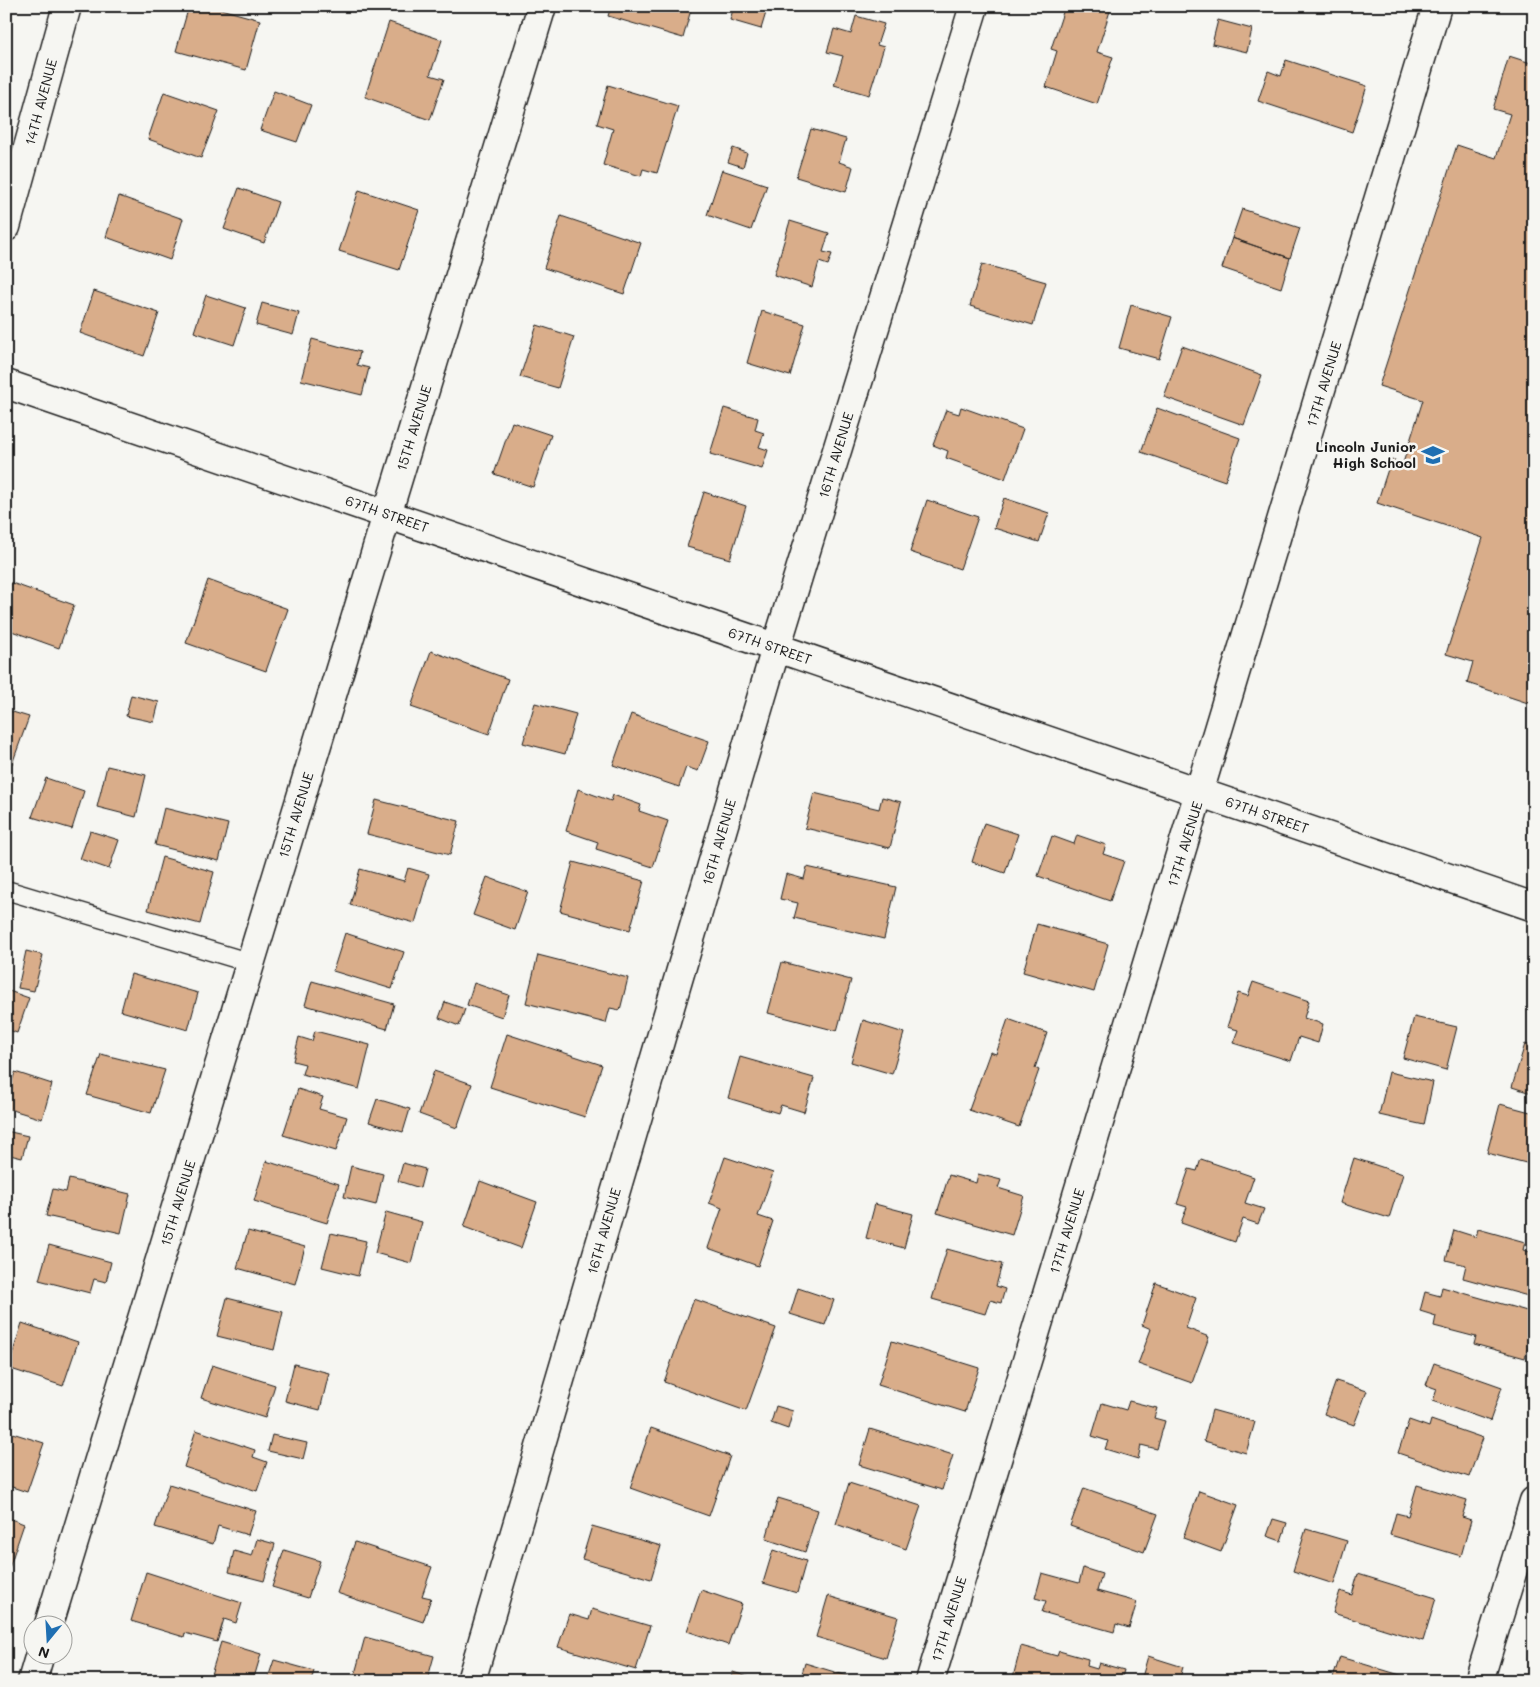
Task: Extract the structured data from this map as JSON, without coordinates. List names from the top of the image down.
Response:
{
  "streets": {
    "street": [
      "14TH AVENUE",
      "17TH AVENUE",
      "15TH AVENUE",
      "16TH AVENUE",
      "67TH STREET"
    ]
  },
  "crossings": [
    ["17TH AVENUE", "67TH STREET"],
    ["15TH AVENUE", "67TH STREET"],
    ["16TH AVENUE", "67TH STREET"]
  ],
  "places": {
    "school or university": ["Lincoln Junior High School"]
  },
  "north": "bottom"
}
